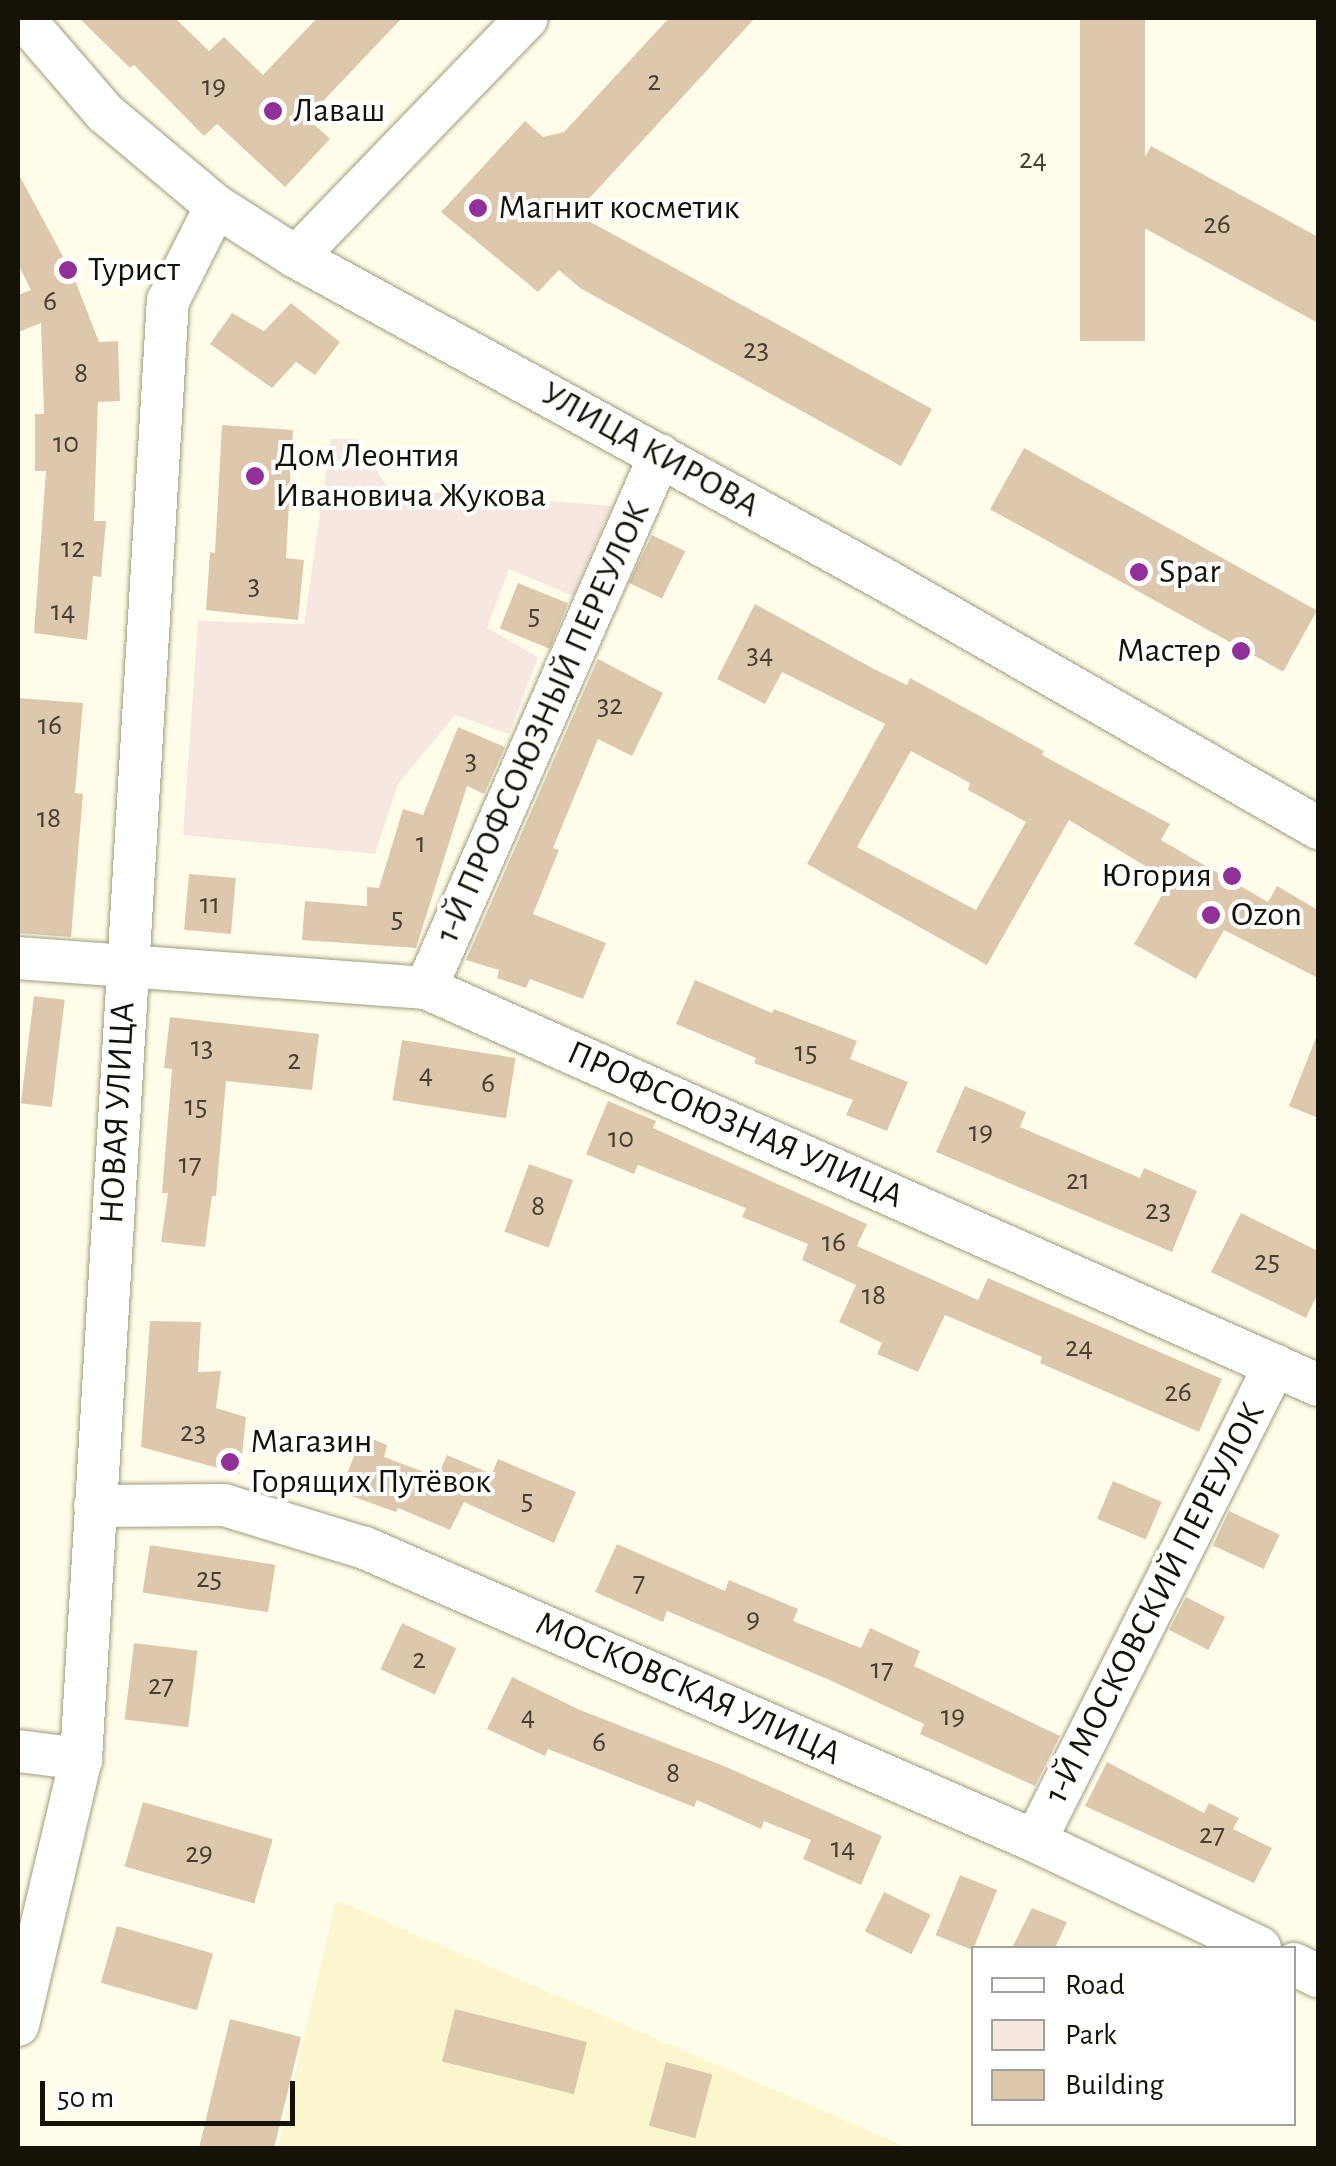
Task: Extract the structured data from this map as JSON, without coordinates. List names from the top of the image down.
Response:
{
  "streets": {
    "street": [
      "УЛИЦА КИРОВА",
      "1-Й ПРОФСОЮЗНЫЙ ПЕРЕУЛОК",
      "НОВАЯ УЛИЦА",
      "ПРОФСОЮЗНАЯ УЛИЦА",
      "1-Й МОСКОВСКИЙ ПЕРЕУЛОК",
      "МОСКОВСКАЯ УЛИЦА"
    ]
  },
  "crossings": [
    ["УЛИЦА КИРОВА", "1-Й ПРОФСОЮЗНЫЙ ПЕРЕУЛОК"],
    ["УЛИЦА КИРОВА", "НОВАЯ УЛИЦА"],
    ["1-Й ПРОФСОЮЗНЫЙ ПЕРЕУЛОК", "ПРОФСОЮЗНАЯ УЛИЦА"],
    ["НОВАЯ УЛИЦА", "ПРОФСОЮЗНАЯ УЛИЦА"],
    ["НОВАЯ УЛИЦА", "МОСКОВСКАЯ УЛИЦА"],
    ["ПРОФСОЮЗНАЯ УЛИЦА", "1-Й МОСКОВСКИЙ ПЕРЕУЛОК"],
    ["1-Й МОСКОВСКИЙ ПЕРЕУЛОК", "МОСКОВСКАЯ УЛИЦА"]
  ],
  "places": [
    "Лаваш",
    "Магнит косметик",
    "Турист",
    "Дом Леонтия Ивановича Жукова",
    "Spar",
    "Мастер",
    "Югория",
    "Ozon",
    "Магазин Горящих Путёвок"
  ],
  "house_numbers": [
    "2",
    "19",
    "24",
    "26",
    "6",
    "23",
    "8",
    "10",
    "12",
    "3",
    "14",
    "5",
    "34",
    "32",
    "16",
    "3",
    "18",
    "1",
    "11",
    "5",
    "13",
    "15",
    "2",
    "4",
    "6",
    "15",
    "19",
    "10",
    "17",
    "21",
    "8",
    "23",
    "16",
    "25",
    "18",
    "24",
    "26",
    "23",
    "5",
    "25",
    "7",
    "9",
    "2",
    "17",
    "27",
    "4",
    "19",
    "6",
    "8",
    "27",
    "14",
    "29"
  ],
  "legend": ["Road", "Park", "Building"],
  "scale_bar": "50 m"
}
